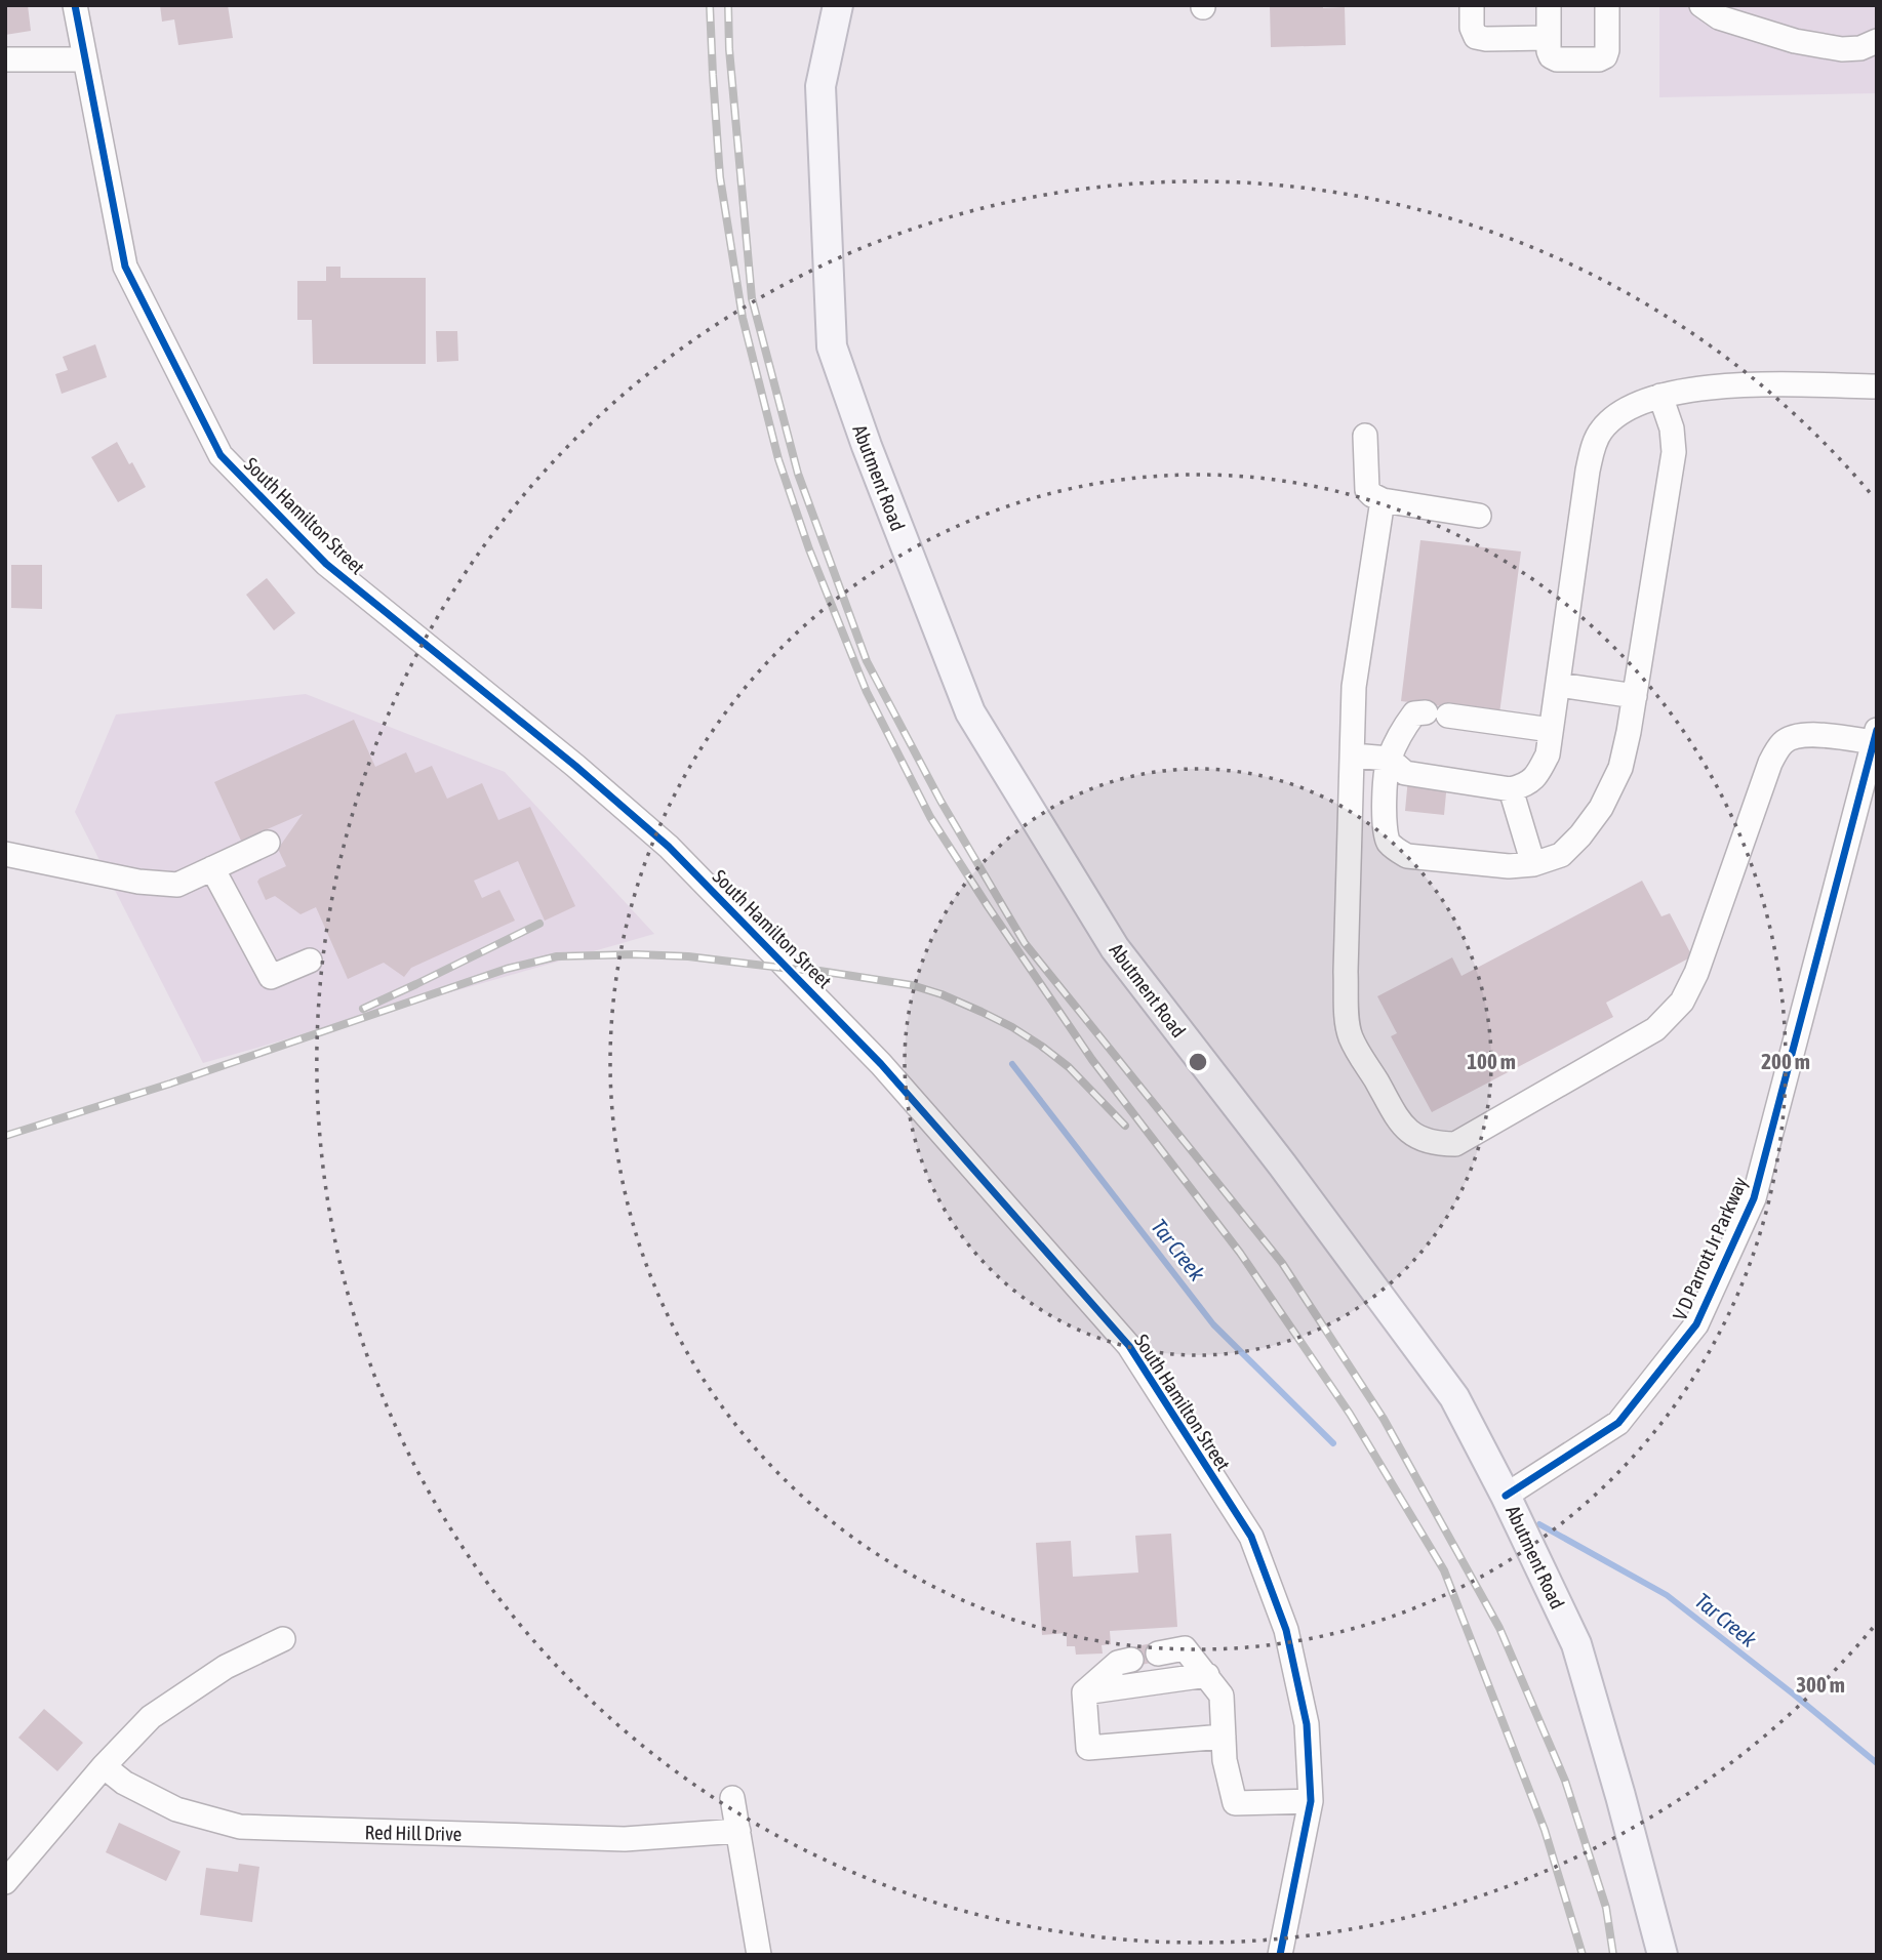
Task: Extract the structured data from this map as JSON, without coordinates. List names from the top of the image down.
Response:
{
  "streets": {
    "main road": ["Abutment Road"],
    "street": ["South Hamilton Street", "V D Parrott Jr Parkway", "Red Hill Drive"]
  },
  "crossings": [
    ["Abutment Road", "V D Parrott Jr Parkway"]
  ],
  "water": ["Tar Creek"],
  "rings": ["100 m", "200 m", "300 m"]
}
